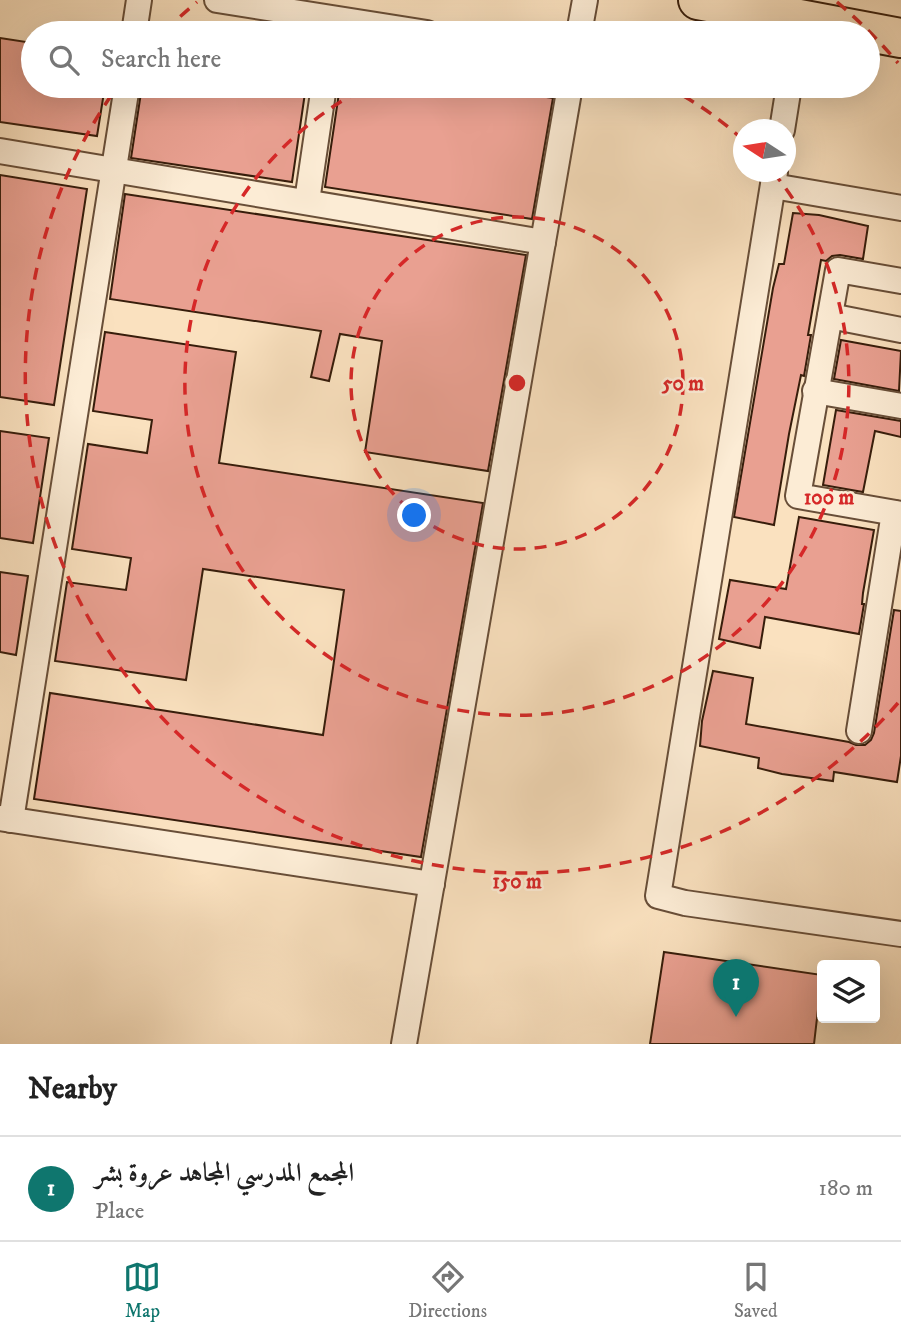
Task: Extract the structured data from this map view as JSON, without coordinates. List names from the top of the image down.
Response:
{
  "north": "left",
  "page": {
    "search": "Search here",
    "pins": "1",
    "heading": "Nearby",
    "list": [
      {
        "mark": "1",
        "name": "المجمع المدرسي المجاهد عروة بشر",
        "note": "Place",
        "value": "180 m"
      }
    ],
    "nav": ["Map", "Directions", "Saved"]
  },
  "rings": ["50 m", "100 m", "150 m"]
}
